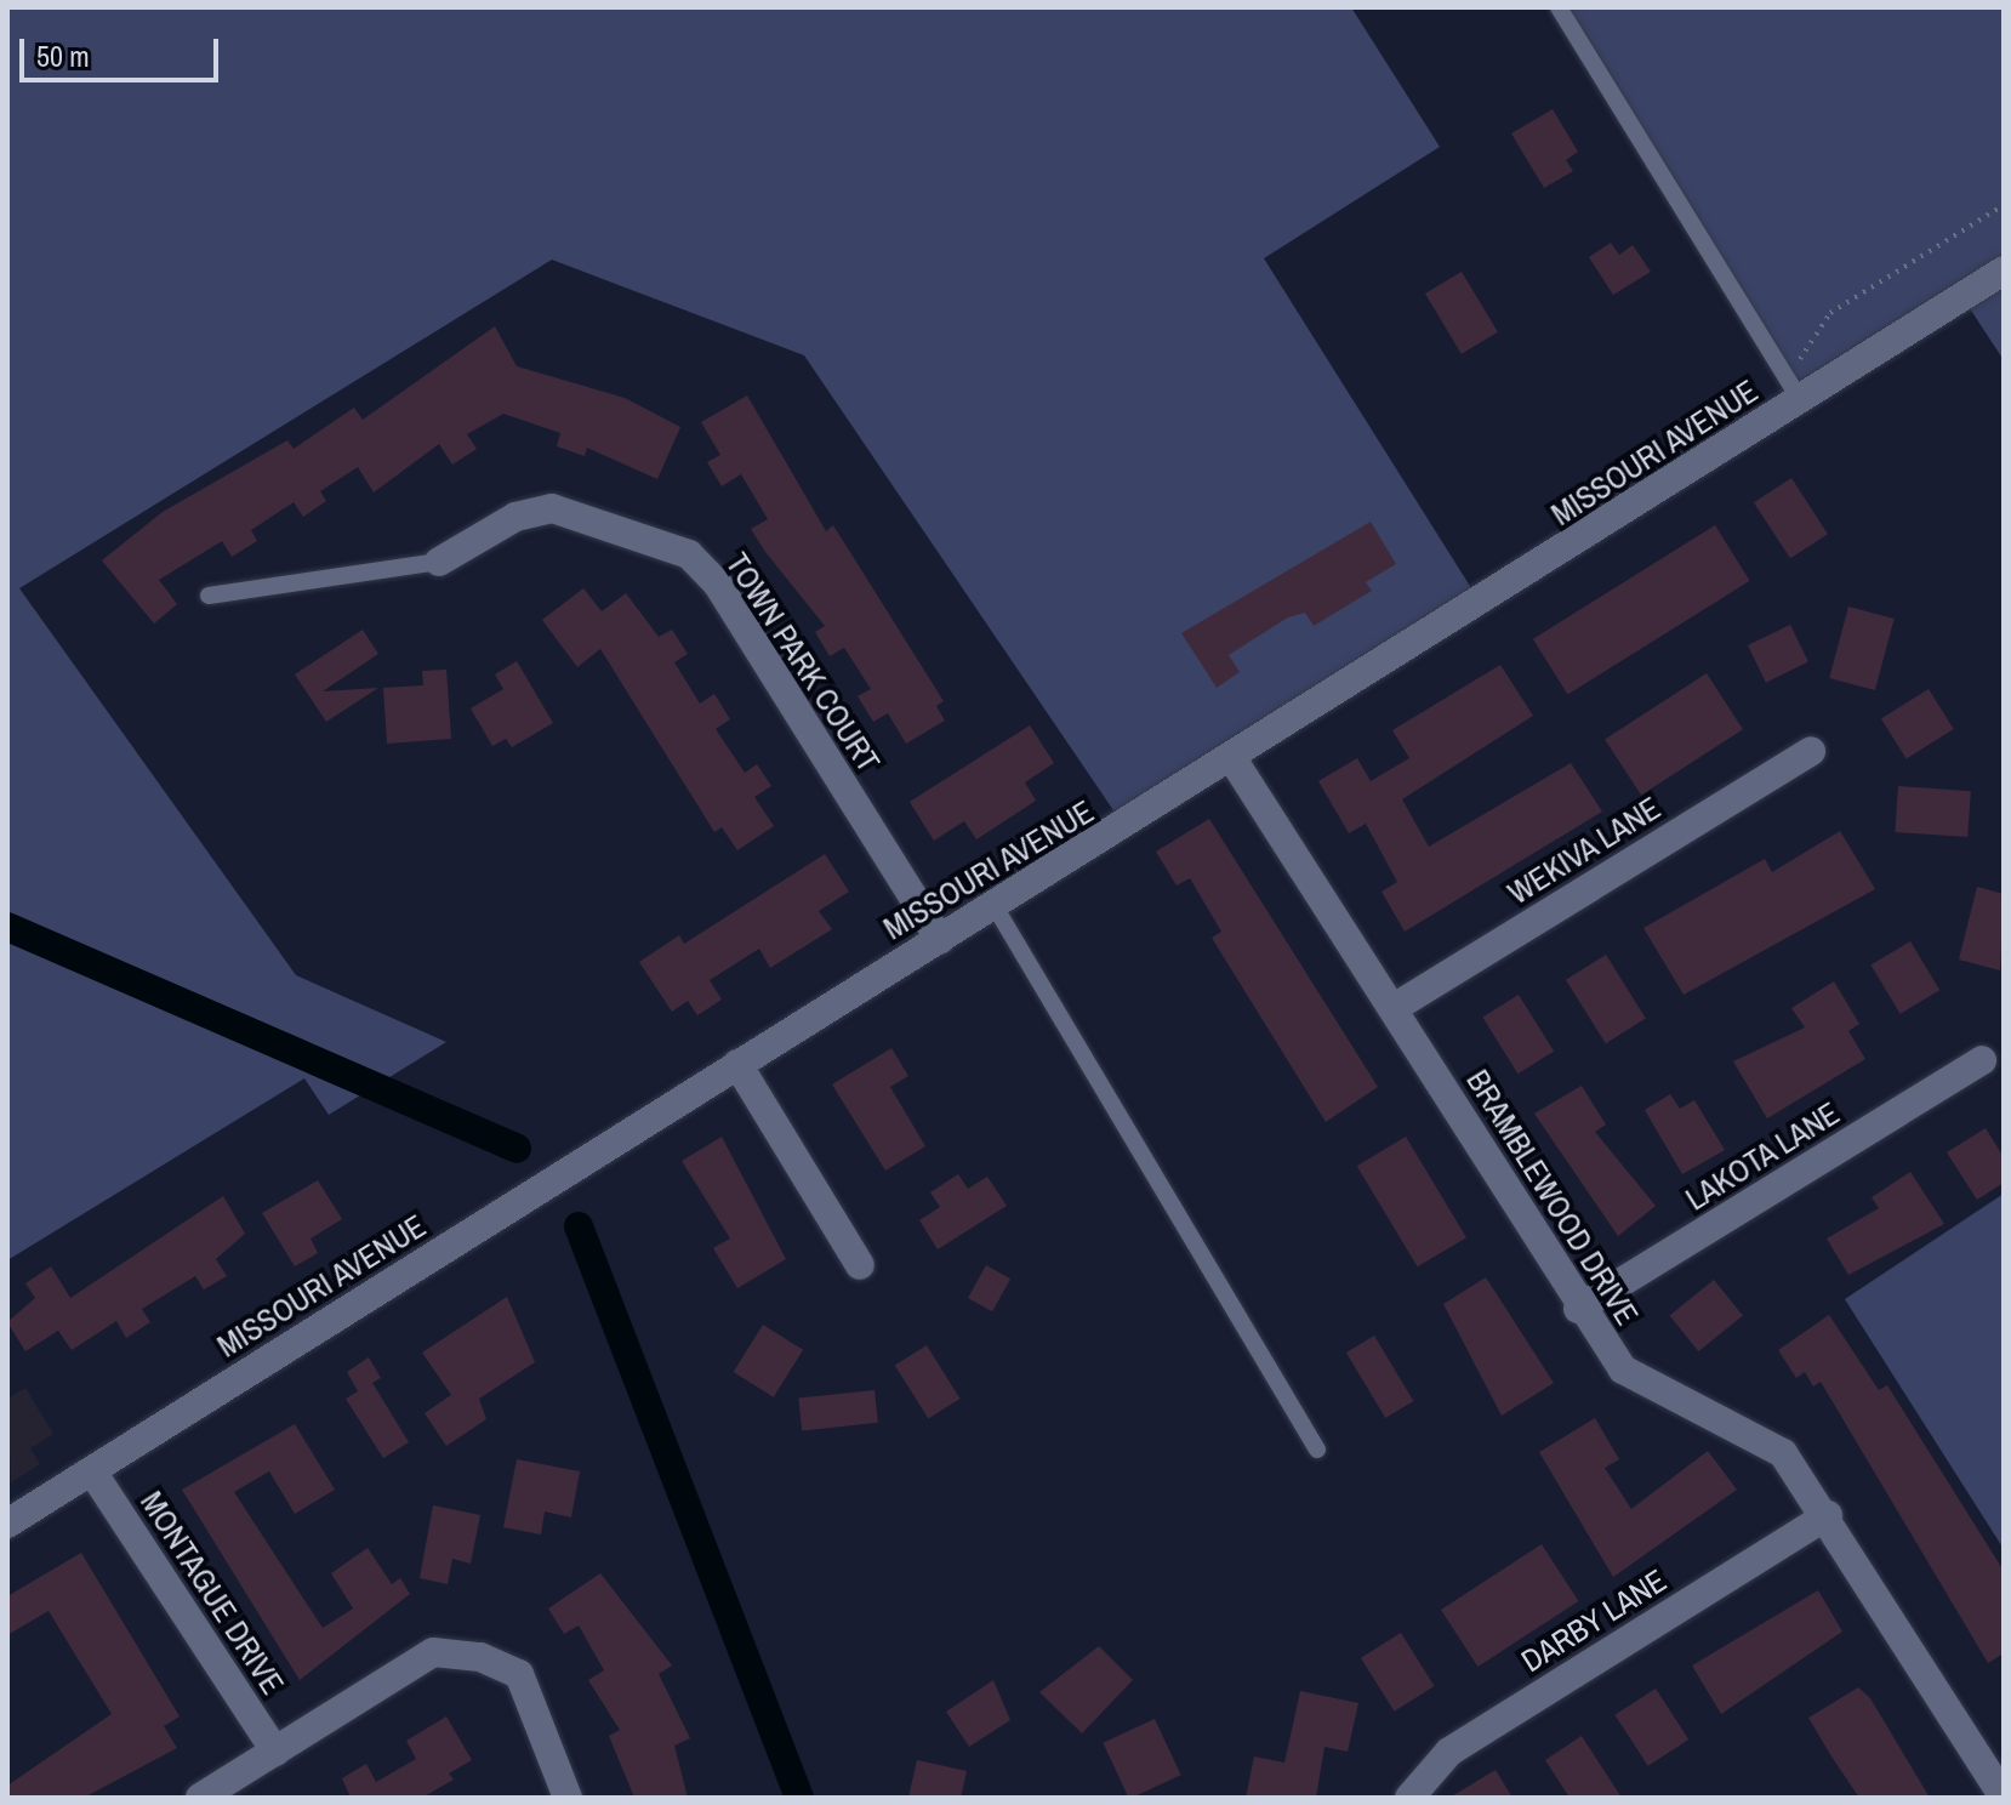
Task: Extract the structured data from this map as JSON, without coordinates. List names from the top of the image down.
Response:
{
  "streets": {
    "street": [
      "MISSOURI AVENUE",
      "TOWN PARK COURT",
      "WEKIVA LANE",
      "LAKOTA LANE",
      "BRAMBLEWOOD DRIVE",
      "MONTAGUE DRIVE",
      "DARBY LANE"
    ]
  },
  "crossings": [
    ["MISSOURI AVENUE", "TOWN PARK COURT"],
    ["MISSOURI AVENUE", "BRAMBLEWOOD DRIVE"],
    ["MISSOURI AVENUE", "MONTAGUE DRIVE"],
    ["WEKIVA LANE", "BRAMBLEWOOD DRIVE"],
    ["LAKOTA LANE", "BRAMBLEWOOD DRIVE"],
    ["BRAMBLEWOOD DRIVE", "DARBY LANE"]
  ],
  "scale_bar": "50 m"
}
